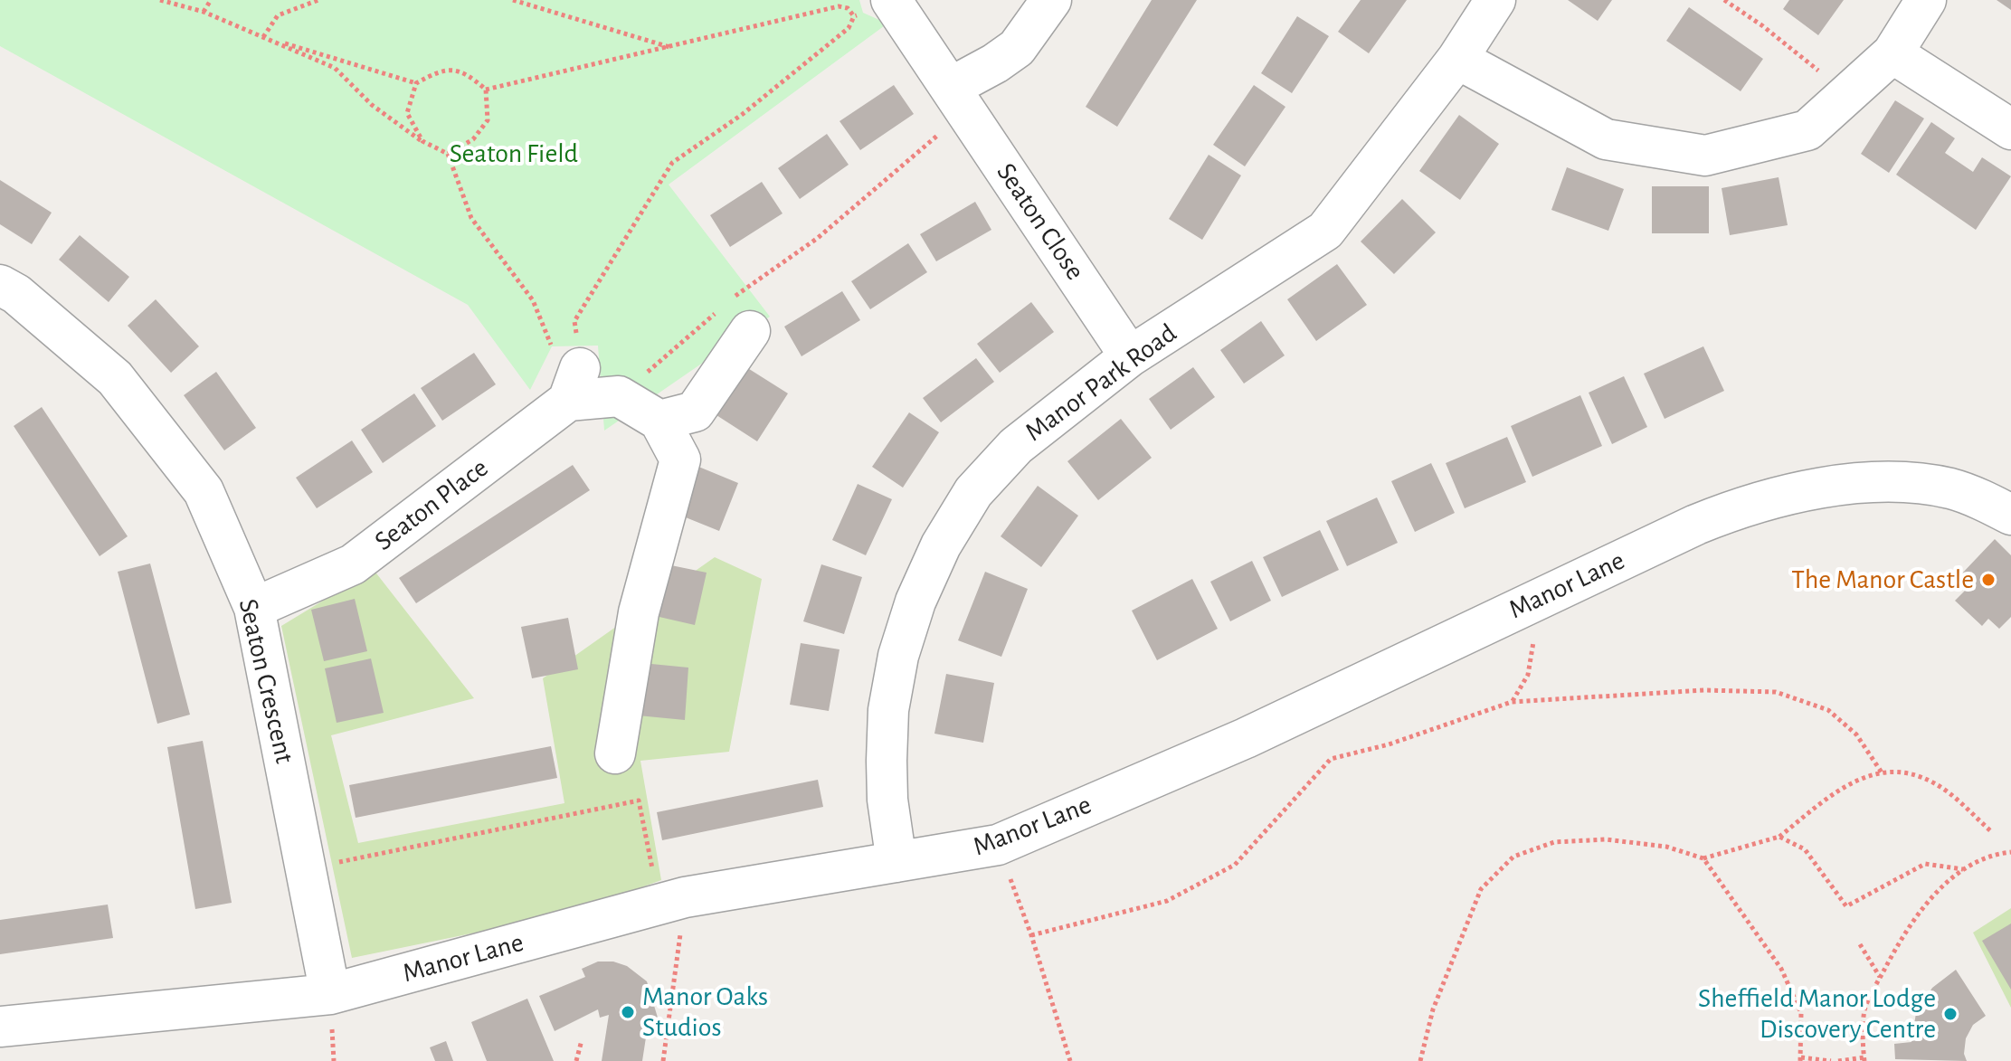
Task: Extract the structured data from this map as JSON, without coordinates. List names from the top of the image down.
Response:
{
  "streets": {
    "street": [
      "Seaton Close",
      "Manor Park Road",
      "Seaton Place",
      "Manor Lane",
      "Seaton Crescent"
    ]
  },
  "crossings": [
    ["Seaton Close", "Manor Park Road"],
    ["Manor Park Road", "Manor Lane"],
    ["Seaton Place", "Seaton Crescent"],
    ["Manor Lane", "Seaton Crescent"]
  ],
  "parks": ["Seaton Field"],
  "places": ["The Manor Castle", "Manor Oaks Studios", "Sheffield Manor Lodge Discovery Centre"]
}
